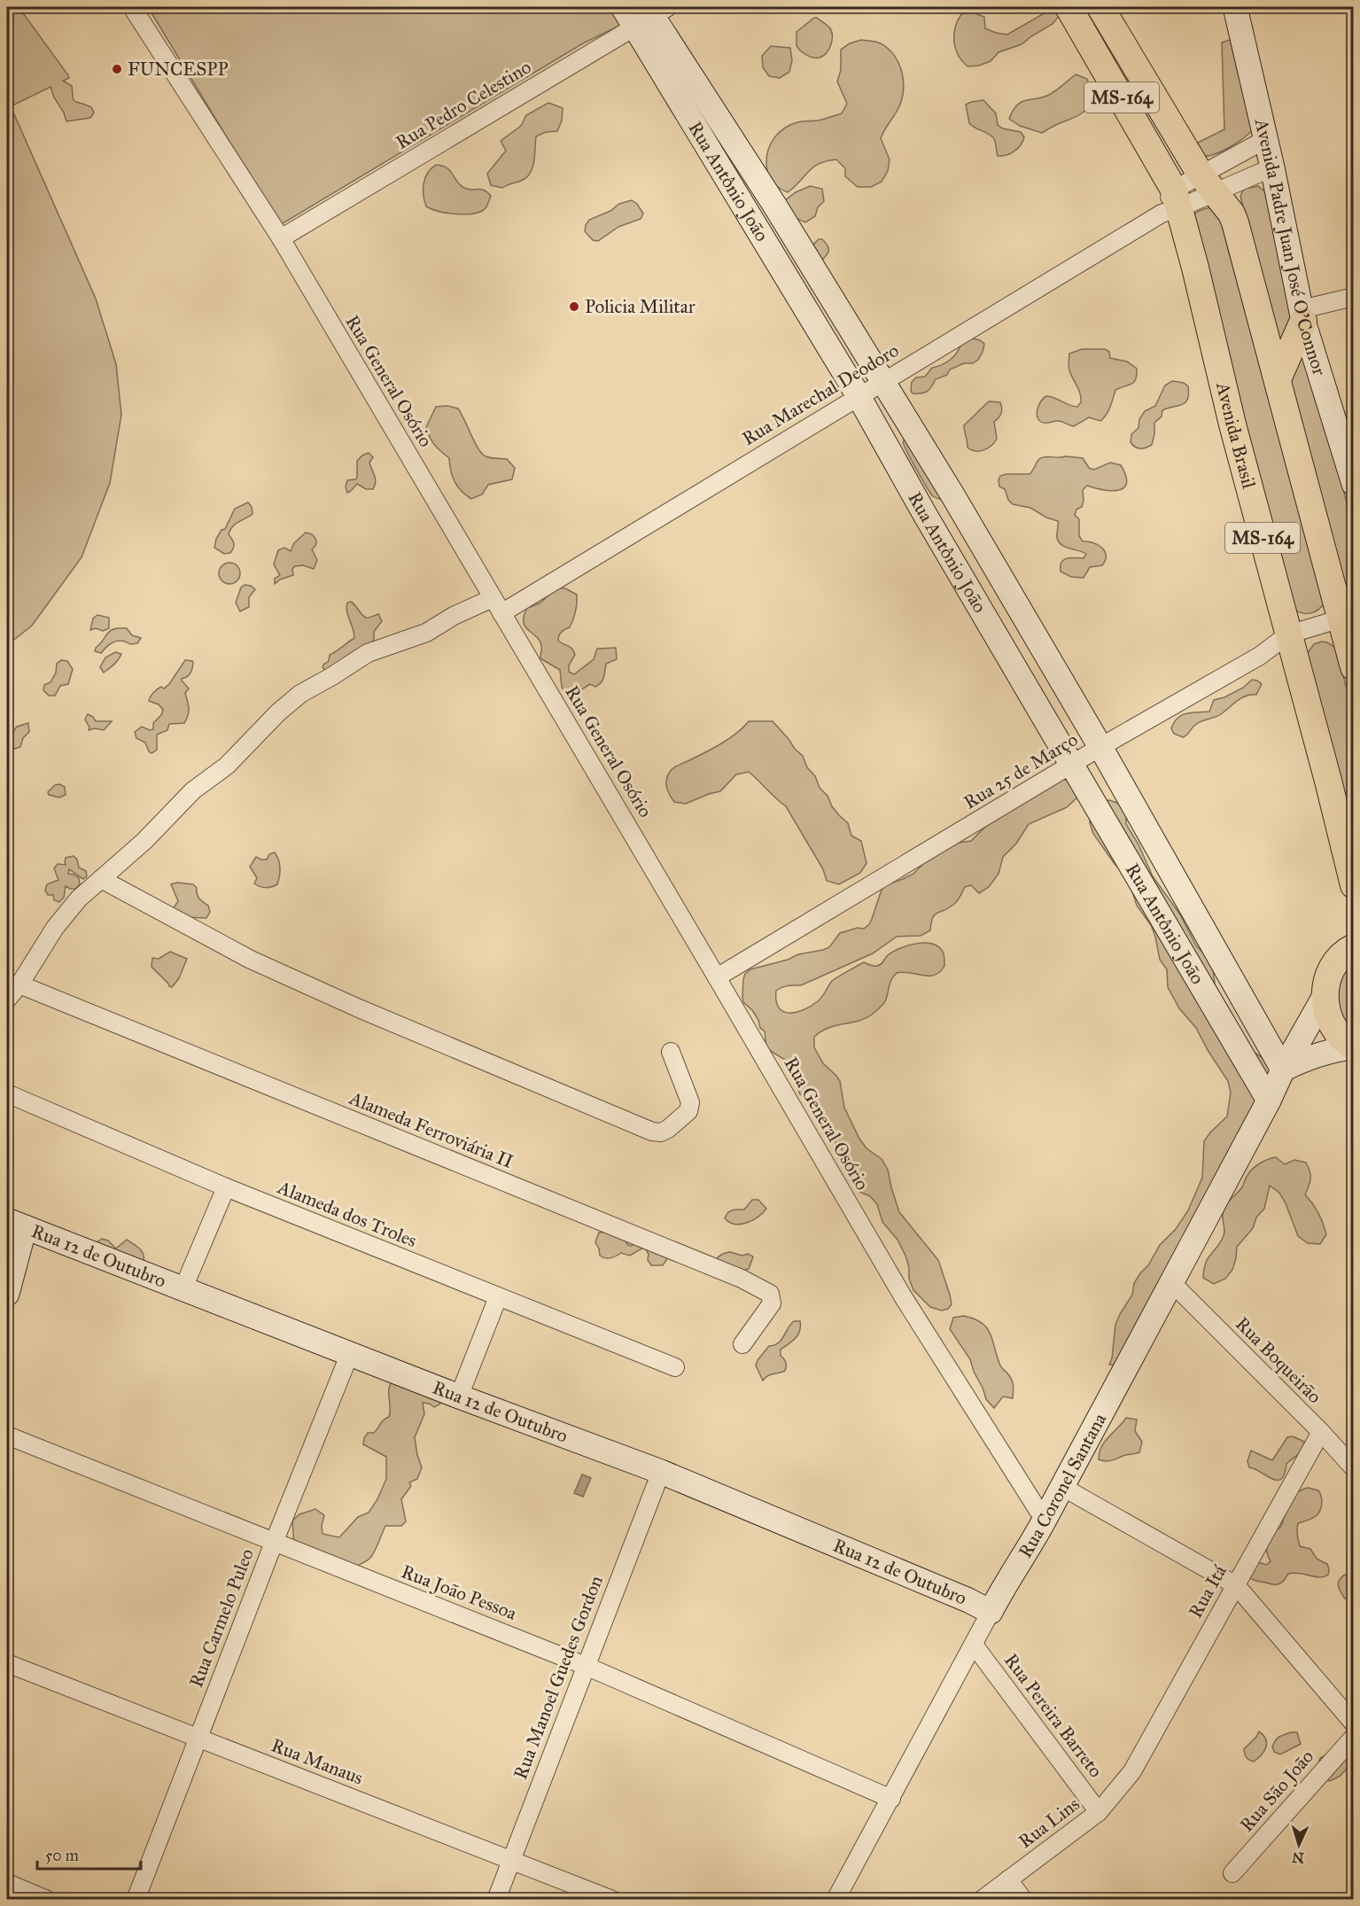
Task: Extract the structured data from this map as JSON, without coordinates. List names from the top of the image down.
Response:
{
  "streets": {
    "main road": [
      "MS-164",
      "Rua Antônio João",
      "Avenida Padre Juan José O'Connor",
      "Avenida Brasil",
      "Rua 12 de Outubro",
      "Rua Coronel Santana"
    ],
    "street": [
      "Rua Pedro Celestino",
      "Rua General Osório",
      "Rua Marechal Deodoro",
      "Rua 25 de Março",
      "Alameda Ferroviária II",
      "Alameda dos Troles",
      "Rua Boqueirão",
      "Rua Itá",
      "Rua João Pessoa",
      "Rua Carmelo Puleo",
      "Rua Manoel Guedes Gordon",
      "Rua Pereira Barreto",
      "Rua Manaus",
      "Rua São João",
      "Rua Lins"
    ]
  },
  "crossings": [
    ["MS-164", "Rua Marechal Deodoro"],
    ["MS-164", "Rua 25 de Março"],
    ["Rua Pedro Celestino", "Rua Antônio João"],
    ["Rua Pedro Celestino", "Rua General Osório"],
    ["Rua Antônio João", "Rua Marechal Deodoro"],
    ["Rua Antônio João", "Rua 25 de Março"],
    ["Rua Antônio João", "Rua Coronel Santana"],
    ["Avenida Padre Juan José O'Connor", "Rua Marechal Deodoro"],
    ["Rua General Osório", "Rua Marechal Deodoro"],
    ["Rua General Osório", "Rua 25 de Março"],
    ["Rua General Osório", "Rua Coronel Santana"],
    ["Rua Marechal Deodoro", "Avenida Brasil"],
    ["Rua Marechal Deodoro", "Alameda Ferroviária II"],
    ["Avenida Brasil", "Rua 25 de Março"],
    ["Rua 12 de Outubro", "Rua Coronel Santana"],
    ["Rua 12 de Outubro", "Rua Carmelo Puleo"],
    ["Rua 12 de Outubro", "Rua Manoel Guedes Gordon"],
    ["Rua Boqueirão", "Rua Coronel Santana"],
    ["Rua Boqueirão", "Rua Itá"],
    ["Rua Coronel Santana", "Rua João Pessoa"],
    ["Rua Coronel Santana", "Rua Pereira Barreto"],
    ["Rua Itá", "Rua Lins"],
    ["Rua João Pessoa", "Rua Carmelo Puleo"],
    ["Rua João Pessoa", "Rua Manoel Guedes Gordon"],
    ["Rua Carmelo Puleo", "Rua Manaus"],
    ["Rua Manoel Guedes Gordon", "Rua Manaus"],
    ["Rua Pereira Barreto", "Rua Lins"]
  ],
  "places": ["FUNCESPP", "Policia Militar"],
  "scale_bar": "50 m",
  "north": "bottom"
}
